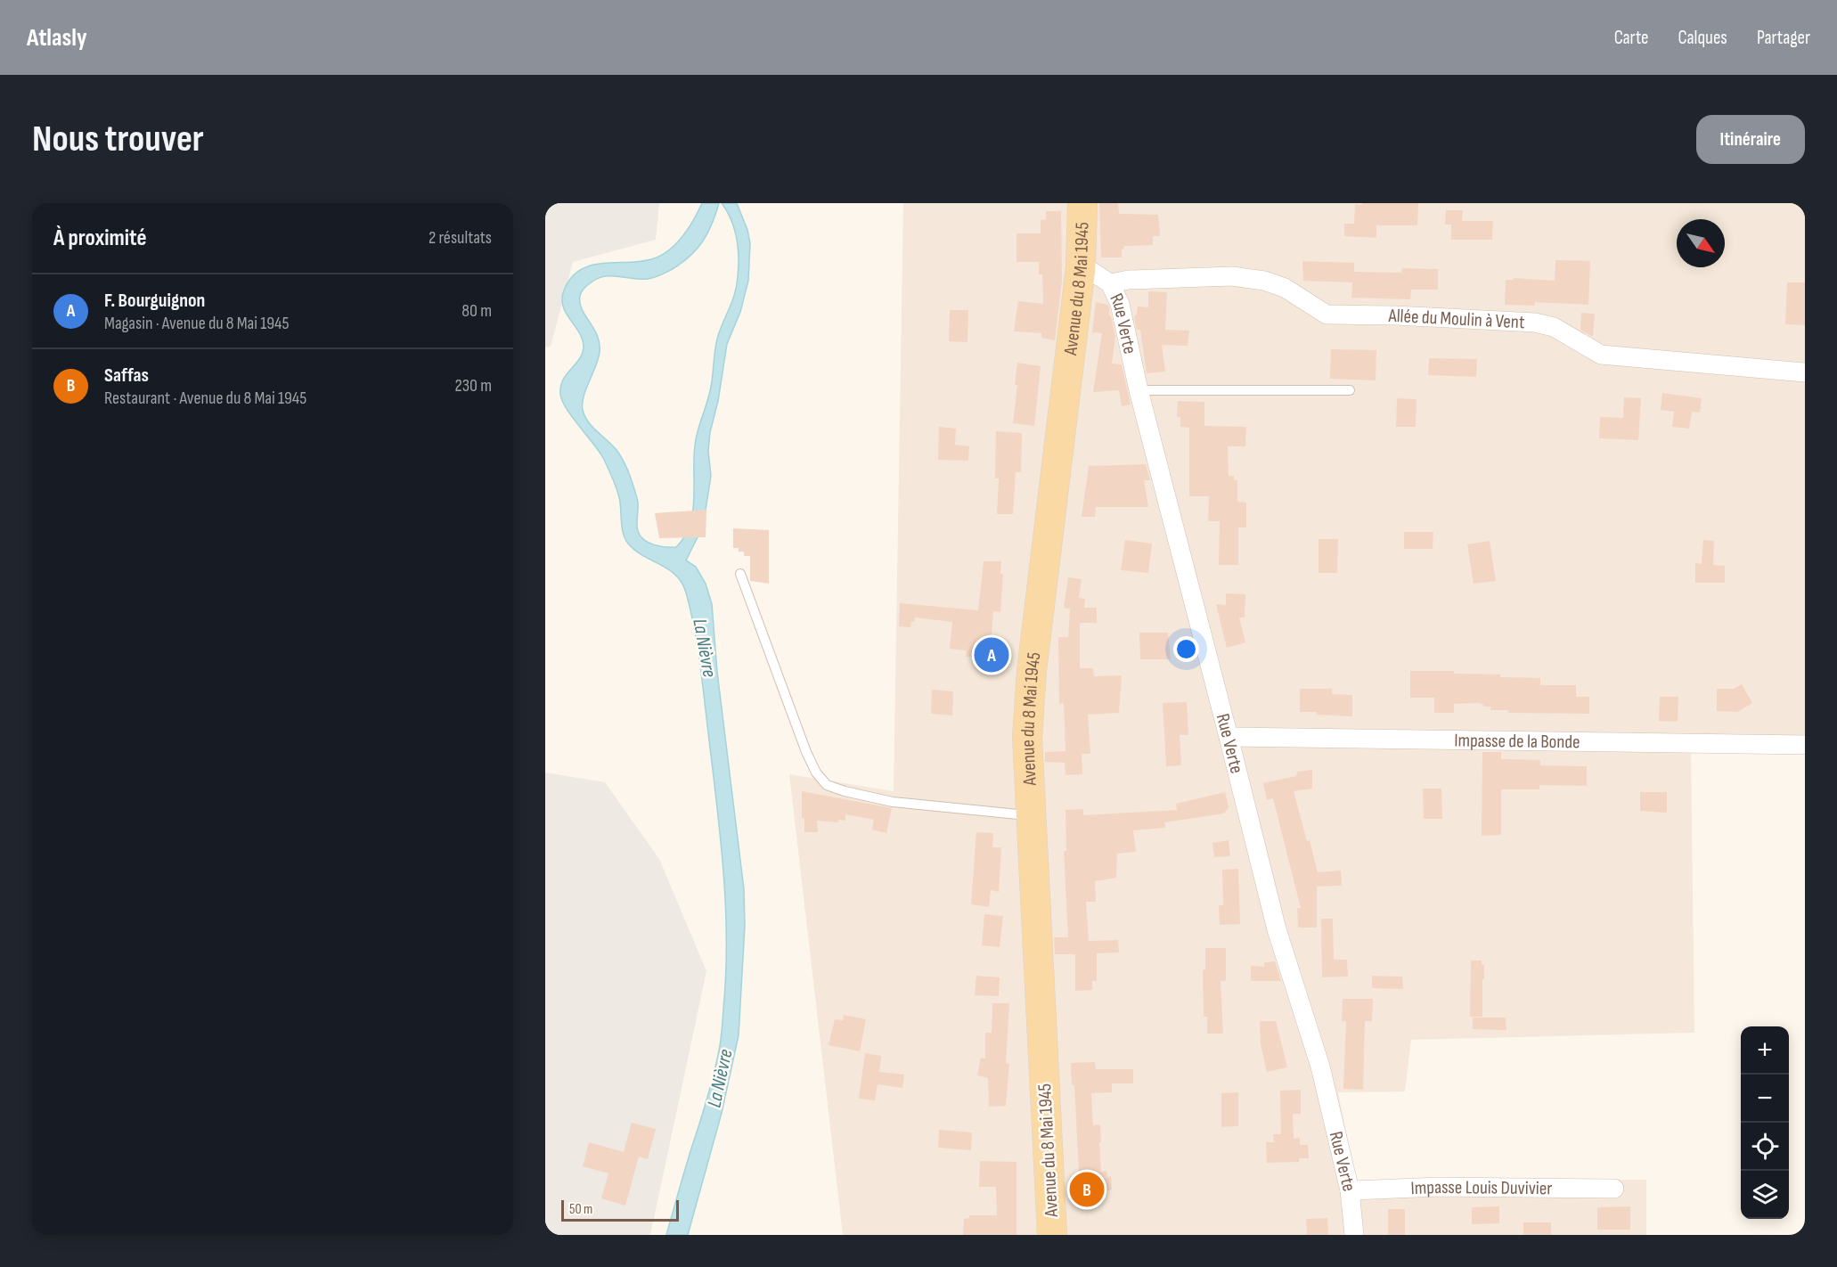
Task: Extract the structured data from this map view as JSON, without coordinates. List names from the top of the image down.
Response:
{
  "streets": {
    "main road": ["Avenue du 8 Mai 1945"],
    "street": [
      "Allée du Moulin à Vent",
      "Rue Verte",
      "Impasse de la Bonde",
      "Impasse Louis Duvivier"
    ]
  },
  "crossings": [
    ["Avenue du 8 Mai 1945", "Rue Verte"],
    ["Allée du Moulin à Vent", "Rue Verte"],
    ["Rue Verte", "Impasse de la Bonde"],
    ["Rue Verte", "Impasse Louis Duvivier"]
  ],
  "water": ["La Nièvre"],
  "scale_bar": "50 m",
  "north": "bottom right",
  "page": {
    "header": "Atlasly",
    "nav": ["Carte", "Calques", "Partager"],
    "buttons": "Itinéraire",
    "title": "Nous trouver",
    "heading": ["À proximité", "2 résultats"],
    "list": [
      {
        "mark": "A",
        "name": "F. Bourguignon",
        "note": "Magasin · Avenue du 8 Mai 1945",
        "value": "80 m"
      },
      {
        "mark": "B",
        "name": "Saffas",
        "note": "Restaurant · Avenue du 8 Mai 1945",
        "value": "230 m"
      }
    ],
    "pins": ["A", "B"],
    "map_buttons": ["+", "−"],
    "scale": "50 m"
  }
}
